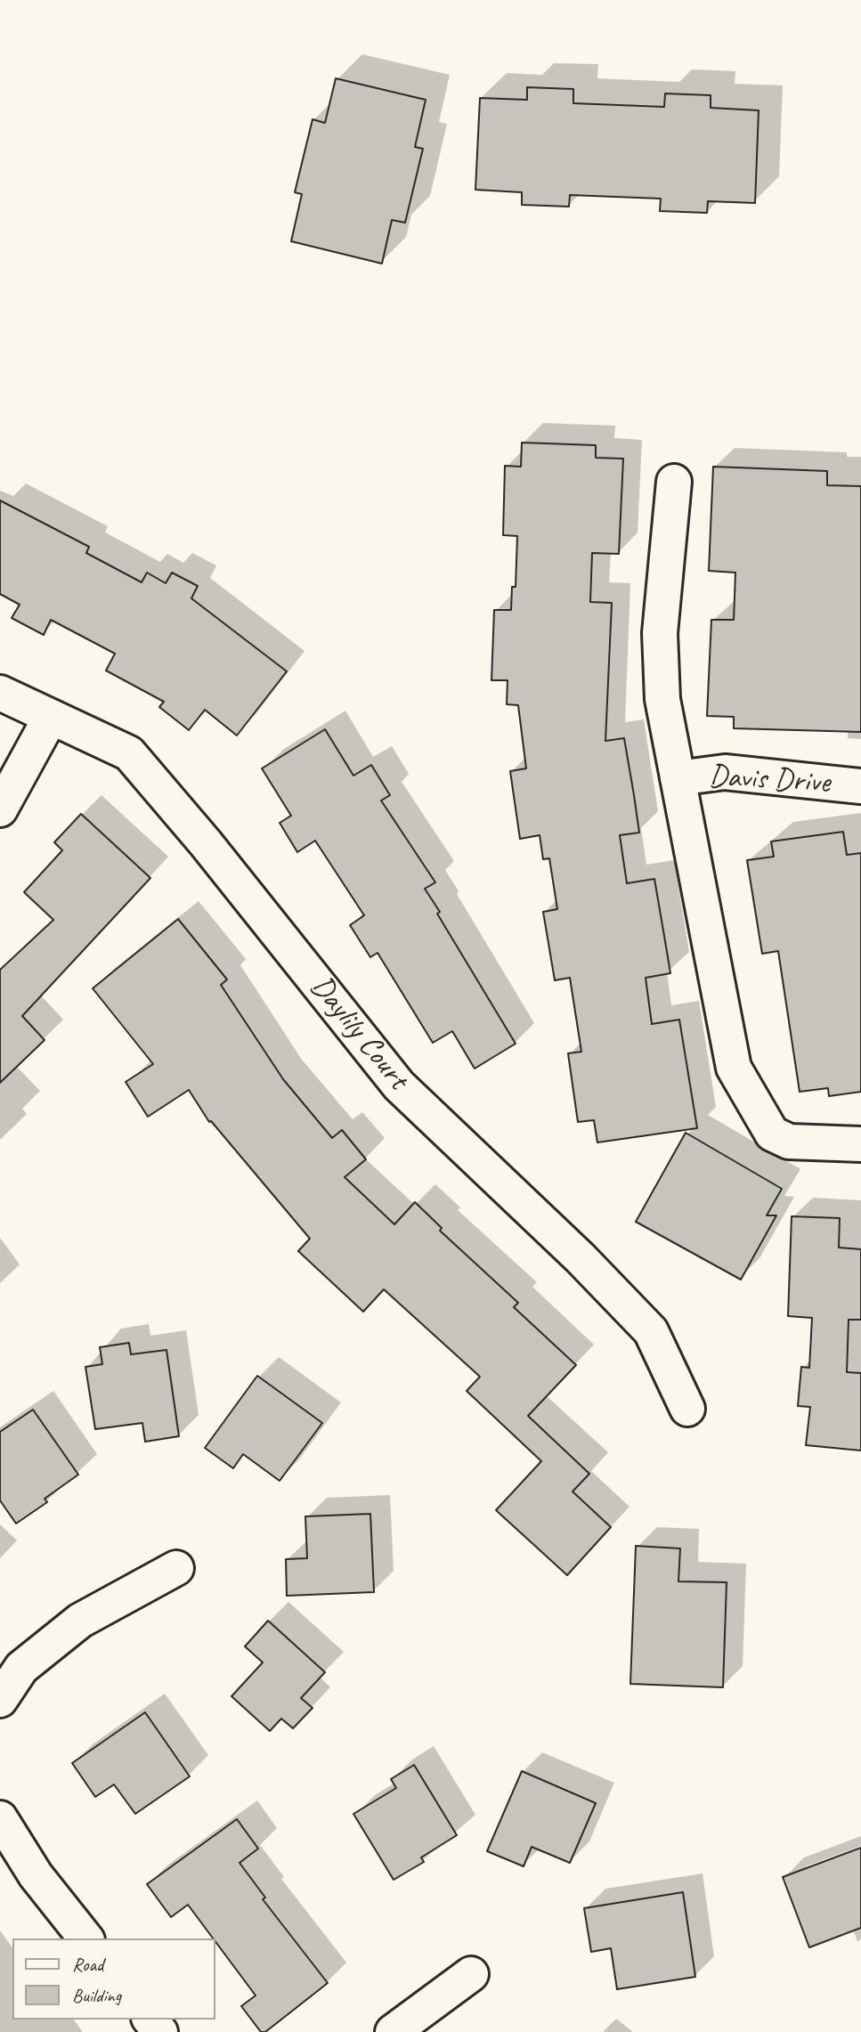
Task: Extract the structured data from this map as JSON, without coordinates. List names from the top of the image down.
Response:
{
  "streets": {
    "street": ["Davis Drive", "Daylily Court"]
  },
  "legend": ["Road", "Building"]
}
